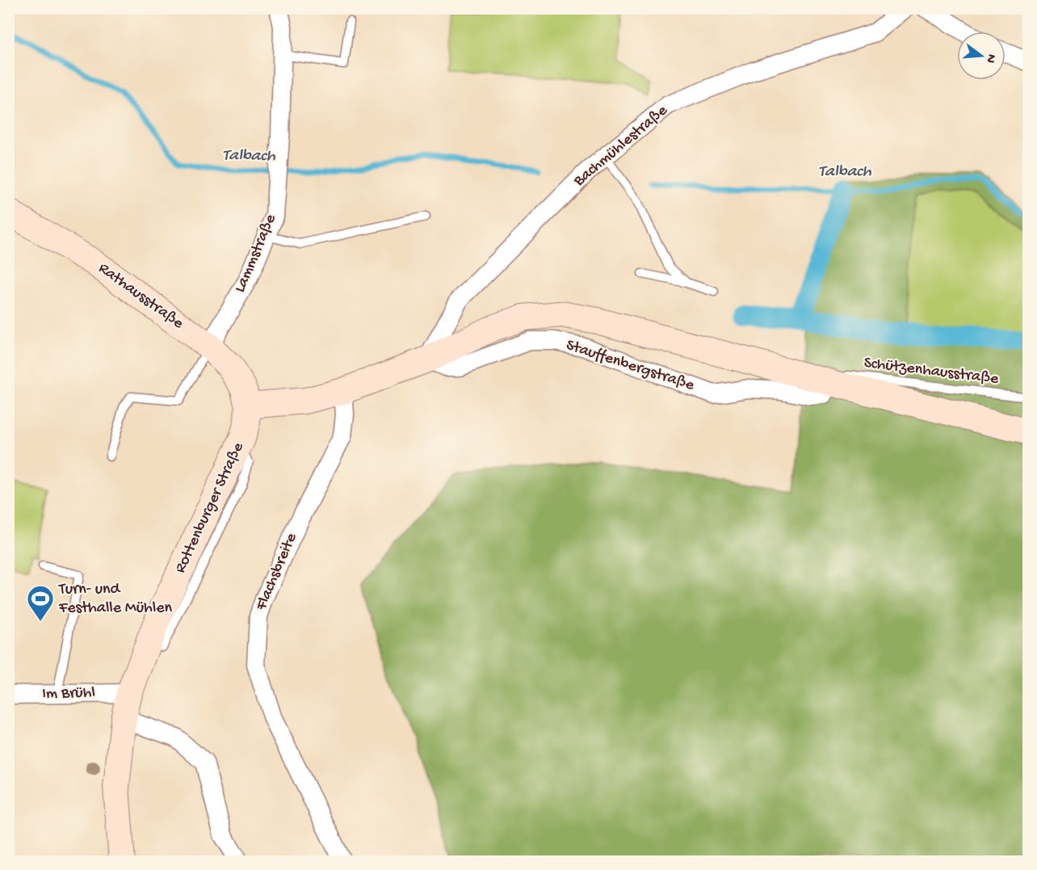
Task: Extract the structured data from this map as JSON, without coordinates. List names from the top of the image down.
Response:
{
  "streets": {
    "street": [
      "Bachmühlestraße",
      "Lammstraße",
      "Rathausstraße",
      "Stauffenbergstraße",
      "Rottenburger Straße",
      "Flachsbreite",
      "Im Brühl"
    ],
    "lane": ["Schützenhausstraße"]
  },
  "crossings": [
    ["Bachmühlestraße", "Stauffenbergstraße"],
    ["Lammstraße", "Rathausstraße"],
    ["Rathausstraße", "Stauffenbergstraße"],
    ["Rathausstraße", "Rottenburger Straße"],
    ["Stauffenbergstraße", "Schützenhausstraße"],
    ["Stauffenbergstraße", "Rottenburger Straße"],
    ["Stauffenbergstraße", "Flachsbreite"],
    ["Rottenburger Straße", "Im Brühl"]
  ],
  "water": ["Talbach"],
  "places": {
    "sports": ["Turn- und Festhalle Mühlen"]
  },
  "north": "right"
}
